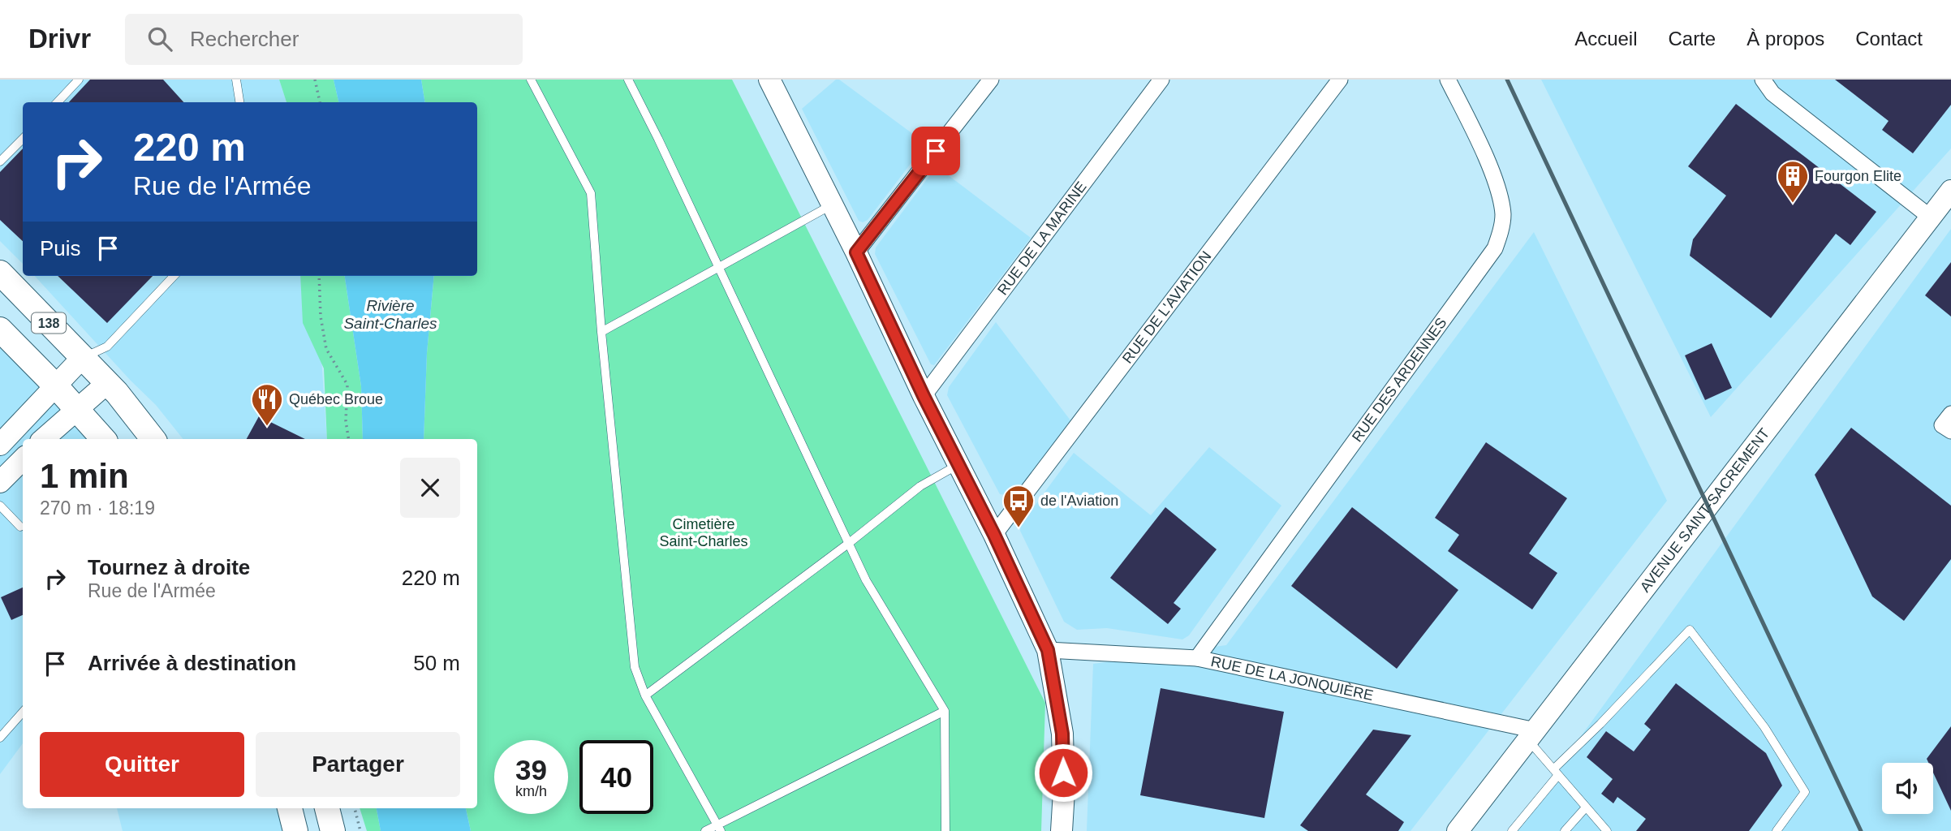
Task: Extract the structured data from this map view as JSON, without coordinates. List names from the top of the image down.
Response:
{
  "streets": {
    "main road": ["138", "AVENUE SAINT-SACREMENT"],
    "street": [
      "RUE DE LA MARINE",
      "RUE DE L'AVIATION",
      "RUE DES ARDENNES",
      "RUE DE LA JONQUIÈRE"
    ]
  },
  "crossings": [
    ["RUE DES ARDENNES", "RUE DE LA JONQUIÈRE"],
    ["AVENUE SAINT-SACREMENT", "RUE DE LA JONQUIÈRE"]
  ],
  "water": ["Rivière Saint-Charles"],
  "parks": ["Cimetière Saint-Charles"],
  "places": {
    "building": ["Fourgon Elite"],
    "restaurant": ["Québec Broue"],
    "bus stop": ["de l'Aviation"]
  },
  "page": {
    "header": "Drivr",
    "search": "Rechercher",
    "nav": [
      "Accueil",
      "Carte",
      "À propos",
      "Contact"
    ],
    "turn": ["220 m", "Rue de l'Armée"],
    "then": "Puis",
    "heading": ["1 min", "270 m · 18:19"],
    "list": [
      {
        "name": "Tournez à droite",
        "note": "Rue de l'Armée",
        "value": "220 m"
      },
      {
        "name": "Arrivée à destination",
        "value": "50 m"
      }
    ],
    "buttons": ["Quitter", "Partager"],
    "speed": "39 km/h",
    "limit": "40"
  }
}
